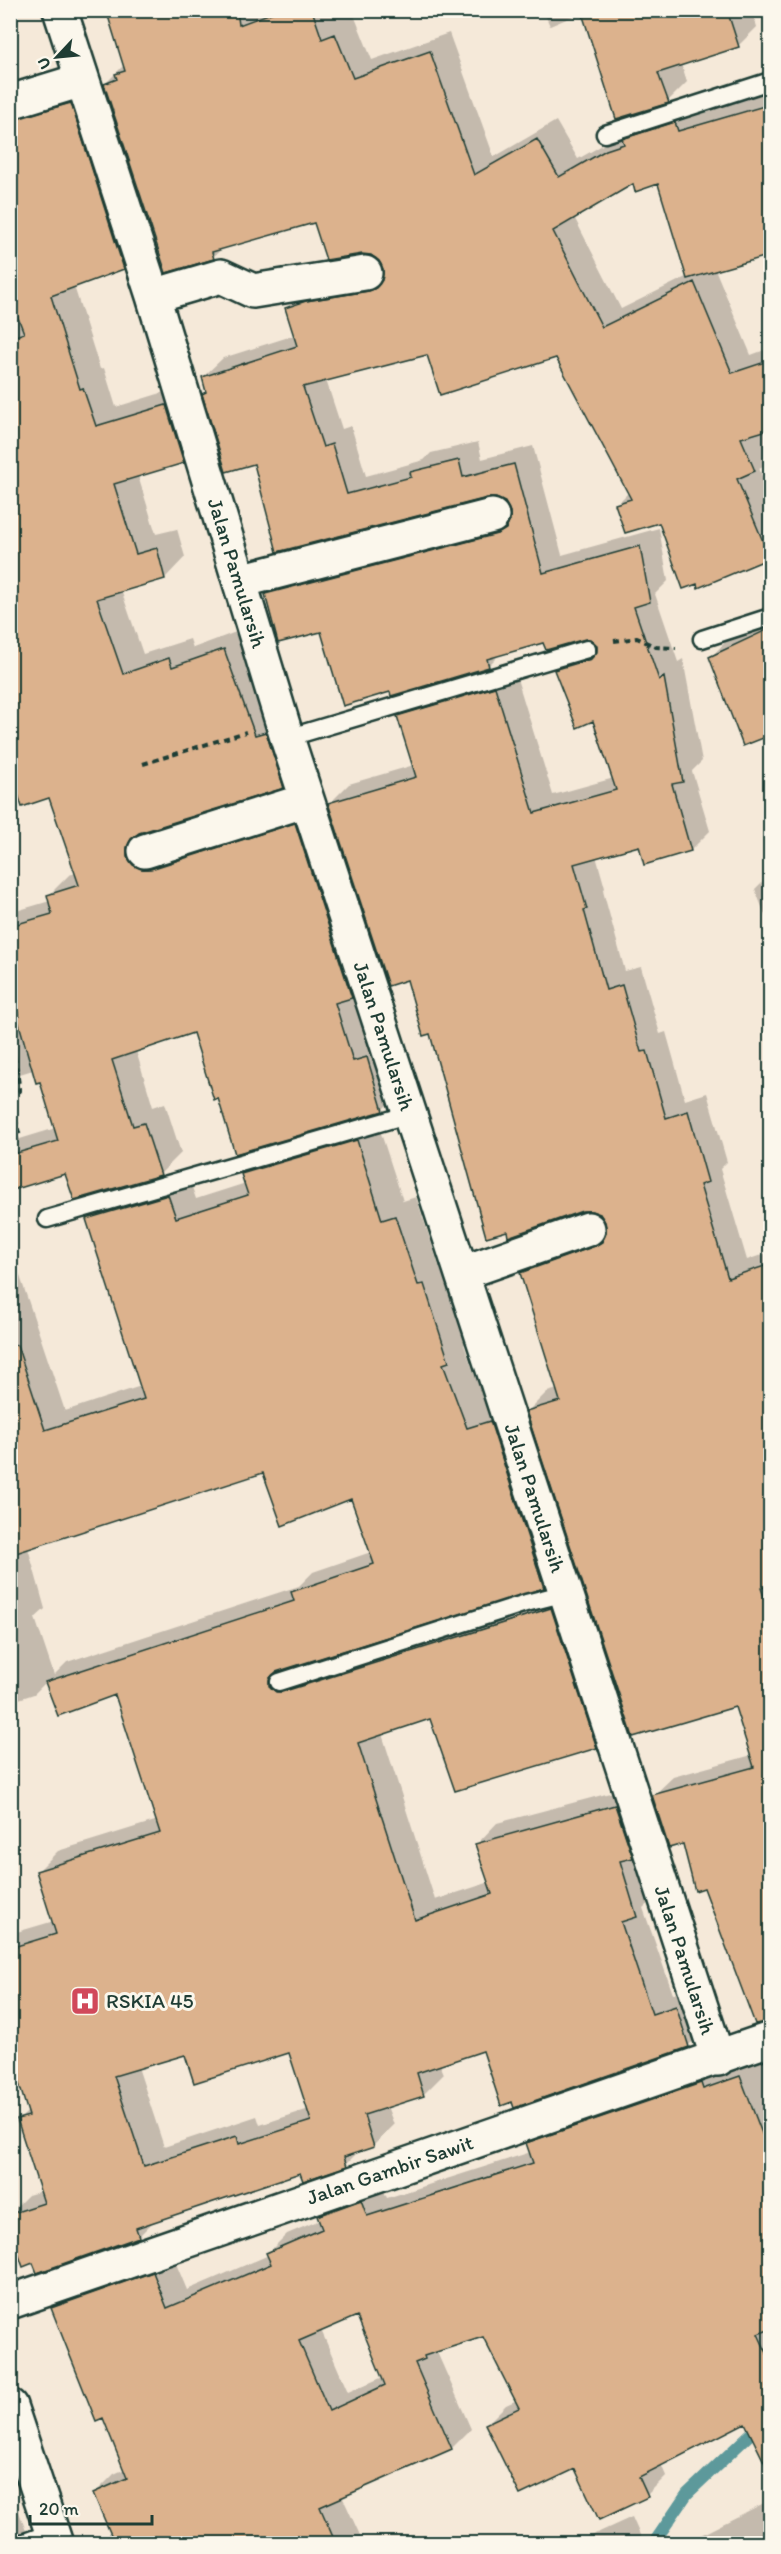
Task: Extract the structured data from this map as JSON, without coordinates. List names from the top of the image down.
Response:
{
  "streets": {
    "street": ["Jalan Pamularsih", "Jalan Gambir Sawit"]
  },
  "crossings": [
    ["Jalan Pamularsih", "Jalan Gambir Sawit"]
  ],
  "places": {
    "hospital": ["RSKIA 45"]
  },
  "scale_bar": "20 m",
  "north": "bottom left"
}
